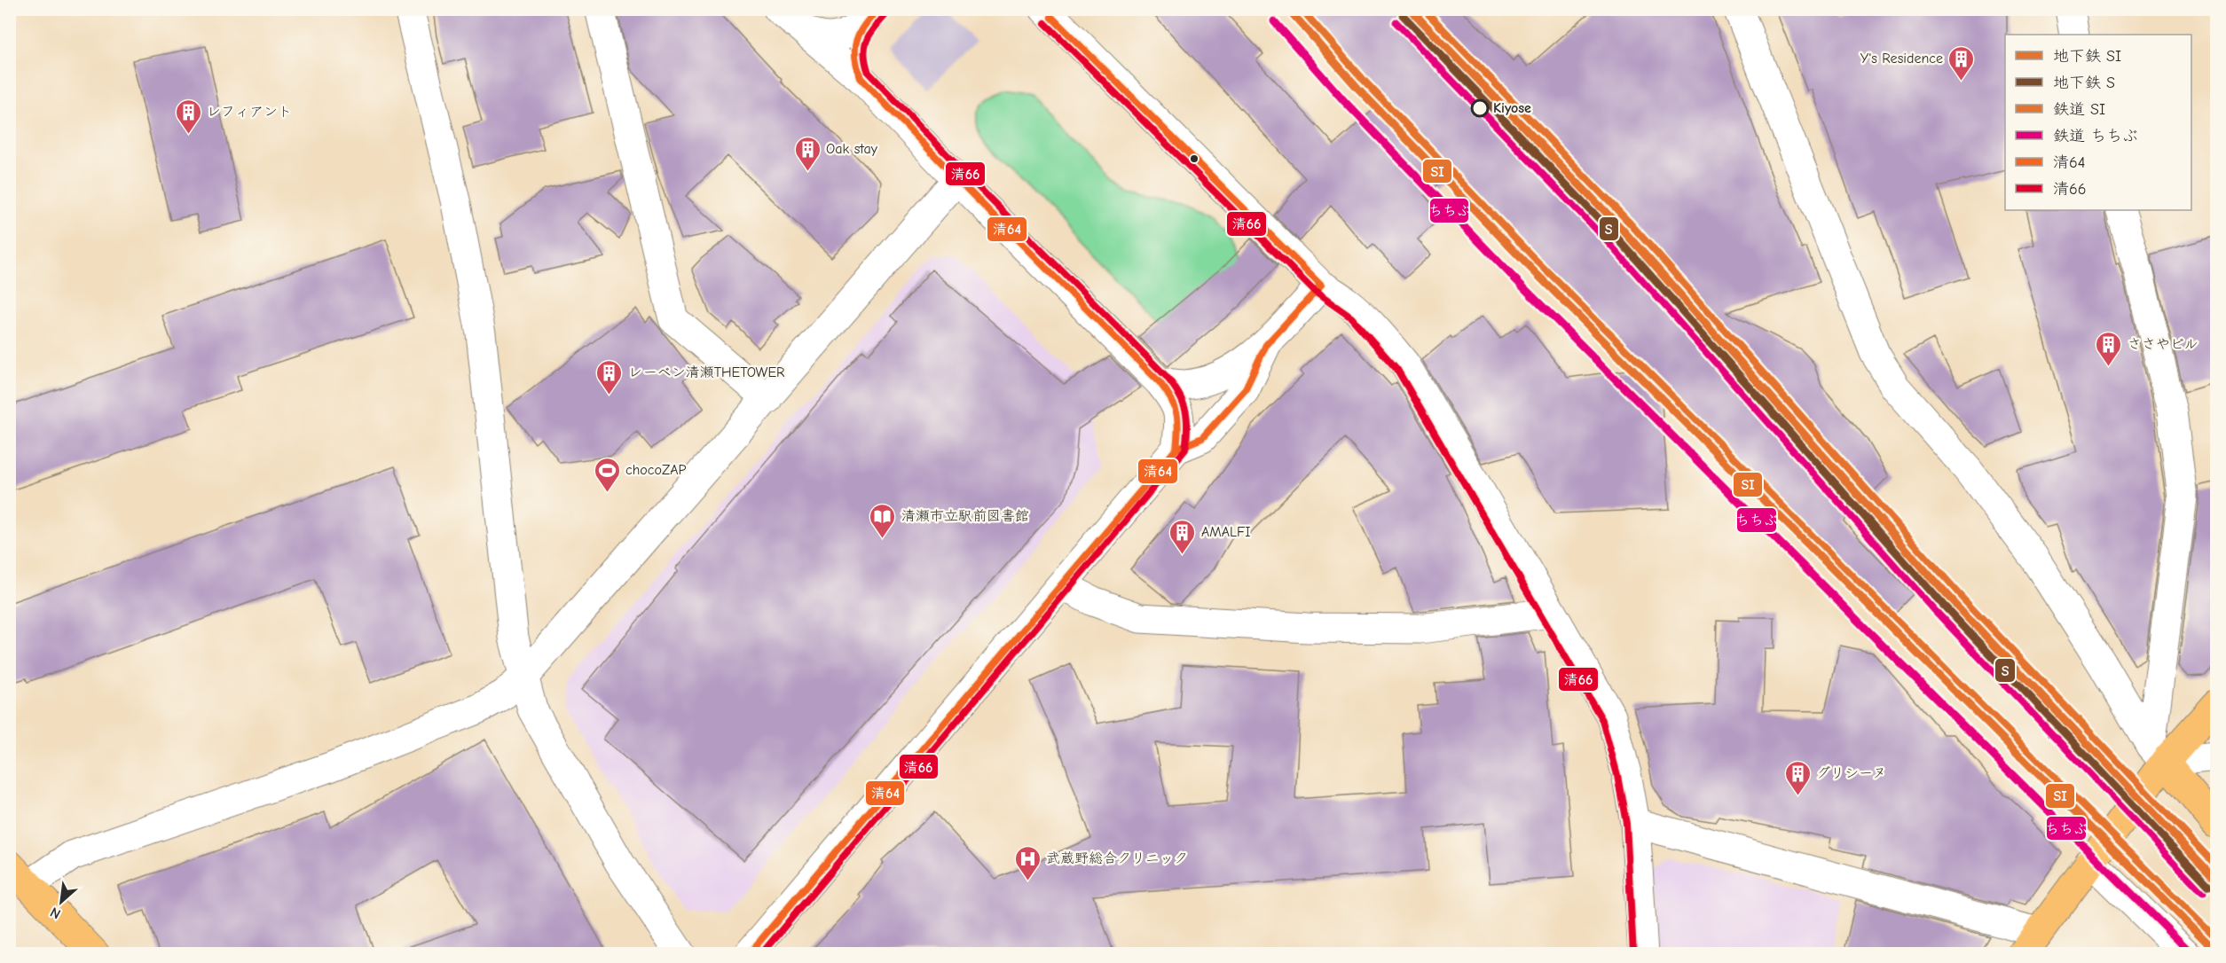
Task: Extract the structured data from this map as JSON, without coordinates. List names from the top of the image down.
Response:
{
  "places": {
    "building": [
      "Y's Residence",
      "レフィアント",
      "Oak stay",
      "ささやビル",
      "レーベン清瀬THETOWER",
      "AMALFI",
      "グリシーヌ"
    ],
    "other": ["Kiyose"],
    "sports": ["chocoZAP"],
    "library": ["清瀬市立駅前図書館"],
    "hospital": ["武蔵野総合クリニック"]
  },
  "lines": [
    "metro line SI",
    "rail line SI",
    "transit line 清64",
    "metro line S",
    "transit line 清66",
    "rail line ちちぶ"
  ],
  "legend": [
    "地下鉄 SI",
    "地下鉄 S",
    "鉄道 SI",
    "鉄道 ちちぶ",
    "清64",
    "清66"
  ],
  "north": "bottom left"
}
